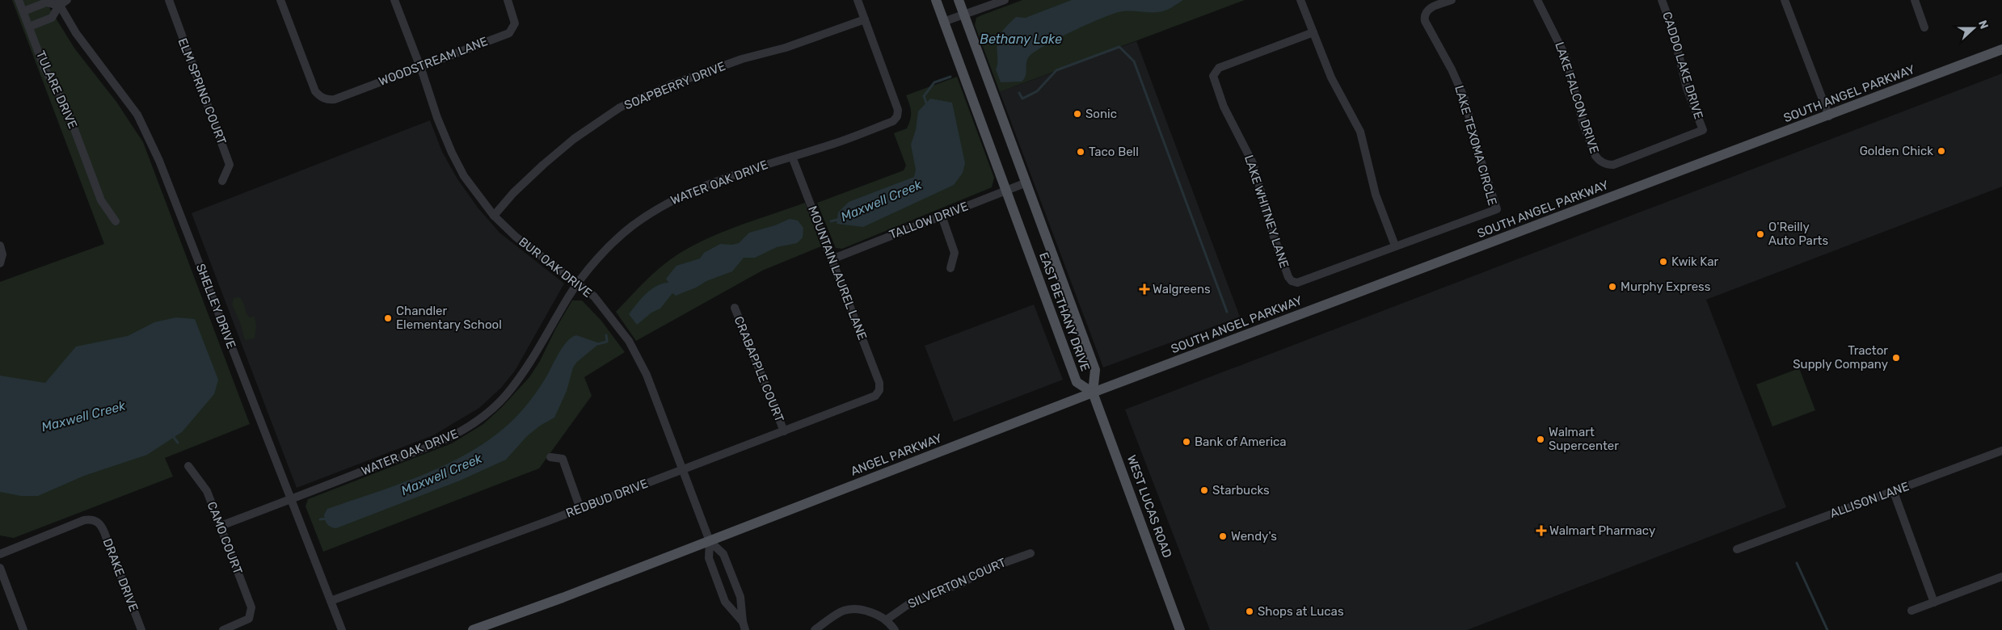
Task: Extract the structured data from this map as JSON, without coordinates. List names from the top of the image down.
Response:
{
  "streets": {
    "main road": [
      "SOUTH ANGEL PARKWAY",
      "EAST BETHANY DRIVE",
      "ANGEL PARKWAY",
      "WEST LUCAS ROAD"
    ],
    "street": [
      "WOODSTREAM LANE",
      "CADDO LAKE DRIVE",
      "SOAPBERRY DRIVE",
      "TULARE DRIVE",
      "ELM SPRING COURT",
      "LAKE FALCON DRIVE",
      "LAKE TEXOMA CIRCLE",
      "WATER OAK DRIVE",
      "LAKE WHITNEY LANE",
      "TALLOW DRIVE",
      "BUR OAK DRIVE",
      "MOUNTAIN LAUREL LANE",
      "SHELLEY DRIVE",
      "CRABAPPLE COURT",
      "REDBUD DRIVE",
      "ALLISON LANE",
      "CAMO COURT",
      "DRAKE DRIVE",
      "SILVERTON COURT"
    ]
  },
  "crossings": [
    ["WOODSTREAM LANE", "BUR OAK DRIVE"],
    ["CADDO LAKE DRIVE", "LAKE FALCON DRIVE"],
    ["SOAPBERRY DRIVE", "WATER OAK DRIVE"],
    ["SOAPBERRY DRIVE", "BUR OAK DRIVE"],
    ["SOUTH ANGEL PARKWAY", "EAST BETHANY DRIVE"],
    ["SOUTH ANGEL PARKWAY", "ANGEL PARKWAY"],
    ["SOUTH ANGEL PARKWAY", "WEST LUCAS ROAD"],
    ["LAKE TEXOMA CIRCLE", "LAKE WHITNEY LANE"],
    ["WATER OAK DRIVE", "BUR OAK DRIVE"],
    ["WATER OAK DRIVE", "MOUNTAIN LAUREL LANE"],
    ["WATER OAK DRIVE", "SHELLEY DRIVE"],
    ["WATER OAK DRIVE", "CAMO COURT"],
    ["TALLOW DRIVE", "MOUNTAIN LAUREL LANE"],
    ["TALLOW DRIVE", "EAST BETHANY DRIVE"],
    ["BUR OAK DRIVE", "ANGEL PARKWAY"],
    ["BUR OAK DRIVE", "REDBUD DRIVE"],
    ["MOUNTAIN LAUREL LANE", "REDBUD DRIVE"],
    ["SHELLEY DRIVE", "REDBUD DRIVE"],
    ["EAST BETHANY DRIVE", "ANGEL PARKWAY"],
    ["EAST BETHANY DRIVE", "WEST LUCAS ROAD"],
    ["CRABAPPLE COURT", "REDBUD DRIVE"],
    ["ANGEL PARKWAY", "WEST LUCAS ROAD"]
  ],
  "water": ["Bethany Lake", "Maxwell Creek"],
  "places": {
    "other": [
      "Sonic",
      "Golden Chick",
      "Taco Bell",
      "O'Reilly Auto Parts",
      "Kwik Kar",
      "Murphy Express",
      "Chandler Elementary School",
      "Tractor Supply Company",
      "Walmart Supercenter",
      "Bank of America",
      "Starbucks",
      "Wendy's",
      "Shops at Lucas"
    ],
    "health": ["Walgreens", "Walmart Pharmacy"]
  },
  "north": "right"
}
